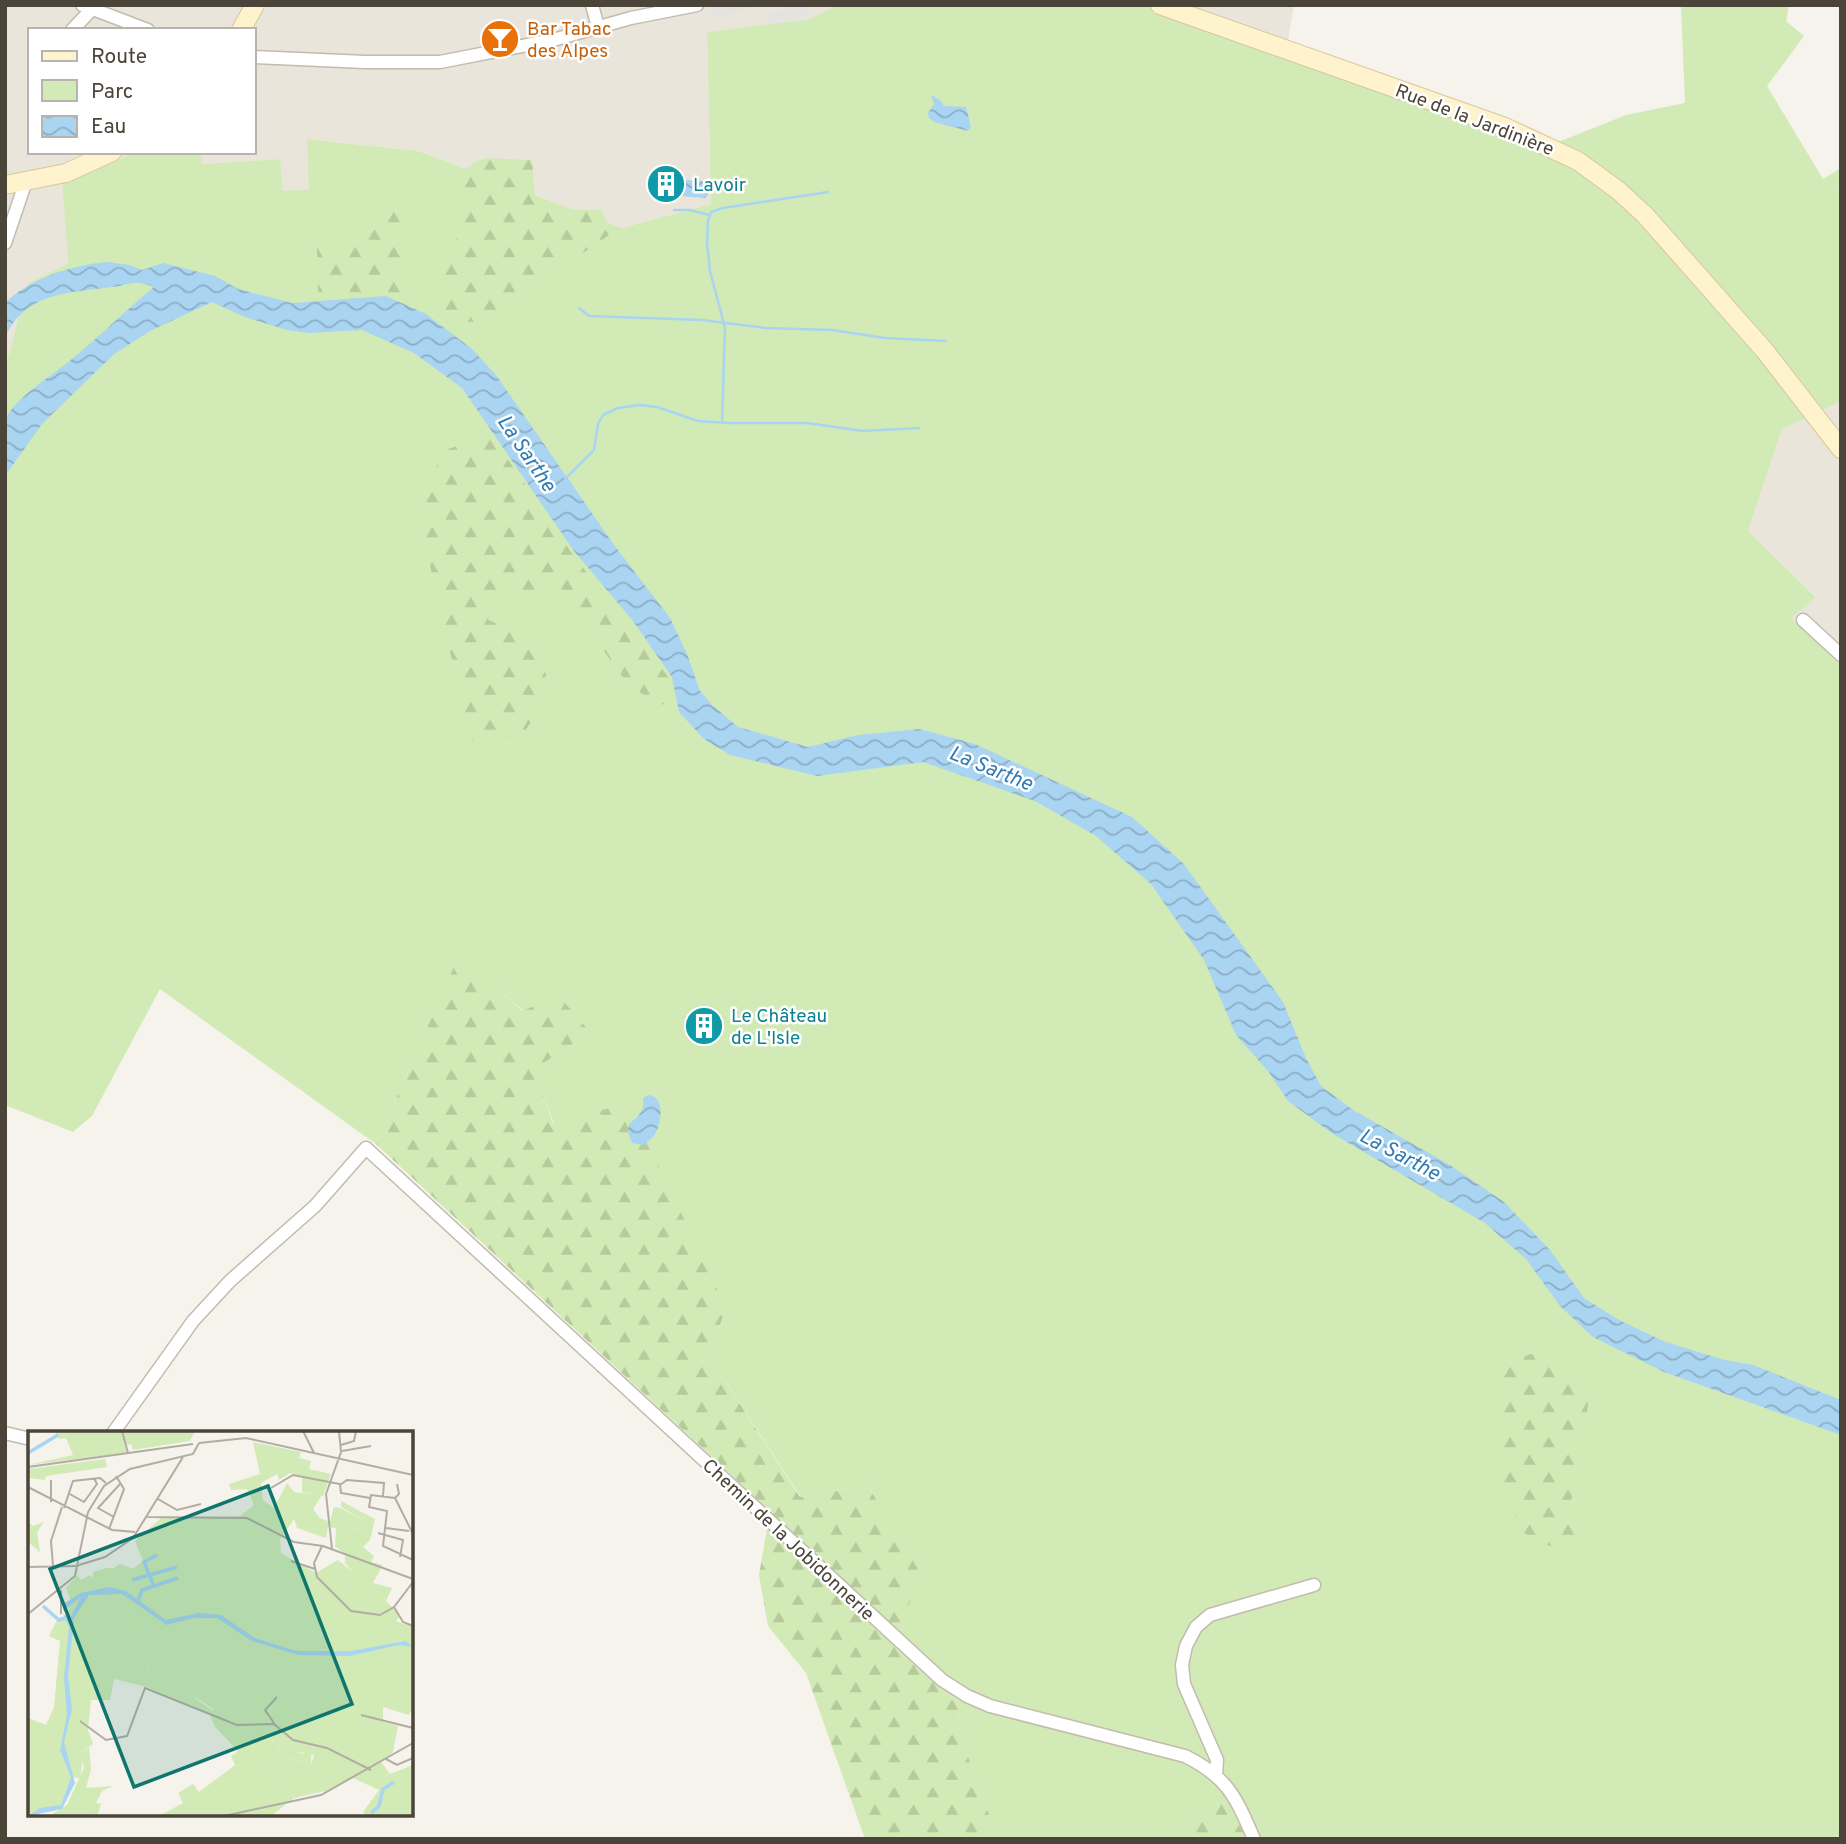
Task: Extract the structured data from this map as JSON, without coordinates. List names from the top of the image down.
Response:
{
  "streets": {
    "street": ["Rue de la Jardinière", "Chemin de la Jobidonnerie"]
  },
  "water": ["La Sarthe"],
  "places": {
    "bar": ["Bar Tabac des Alpes"],
    "building": ["Lavoir", "Le Château de L'Isle"]
  },
  "legend": ["Route", "Parc", "Eau"]
}
